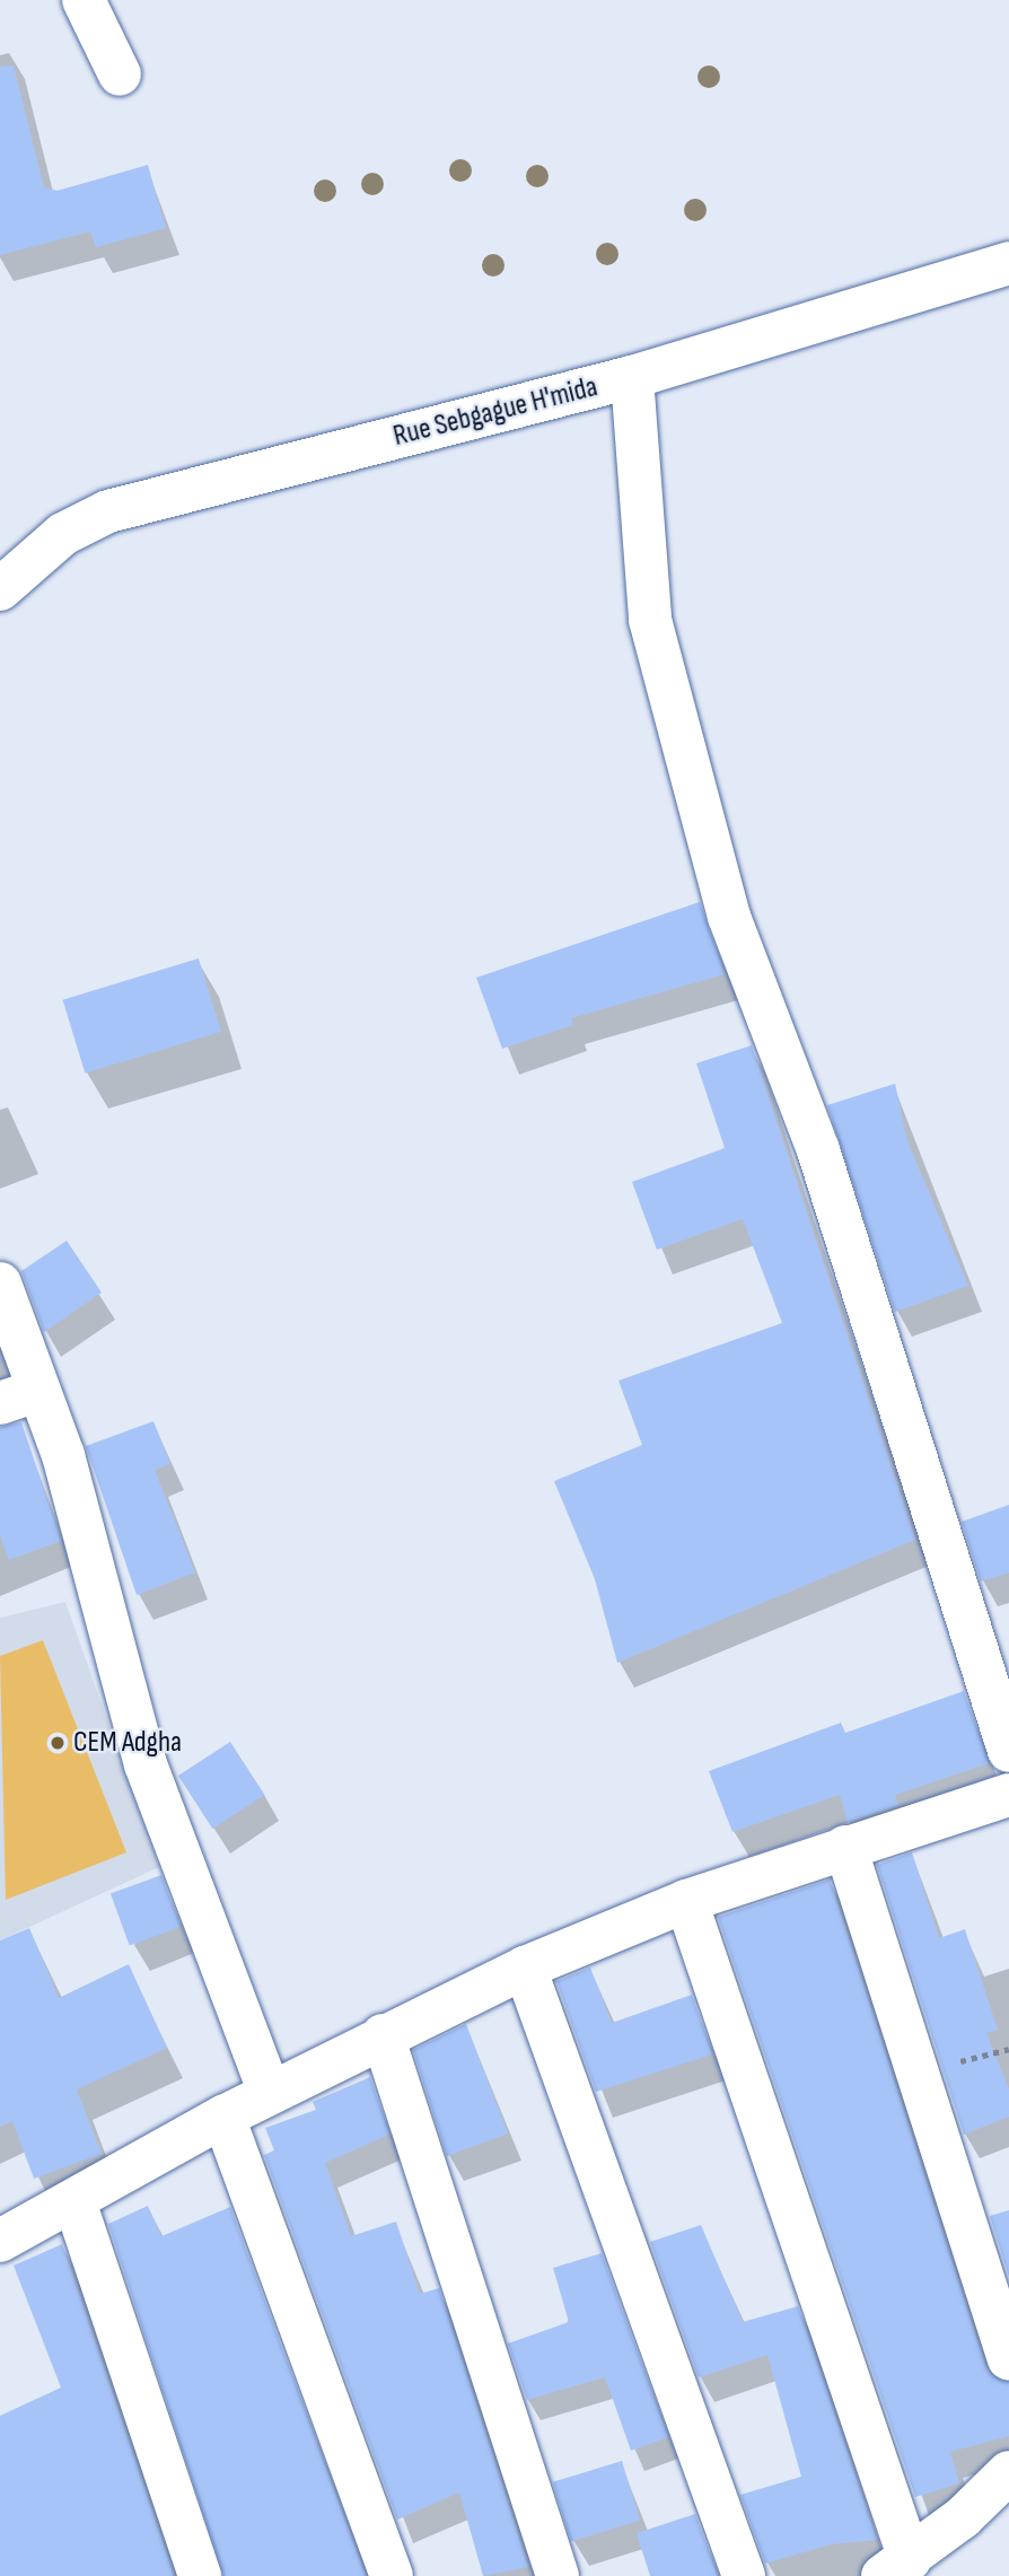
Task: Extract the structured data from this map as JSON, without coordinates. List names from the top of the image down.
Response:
{
  "streets": {
    "street": ["Rue Sebgague H'mida"]
  },
  "places": ["CEM Adgha"]
}
